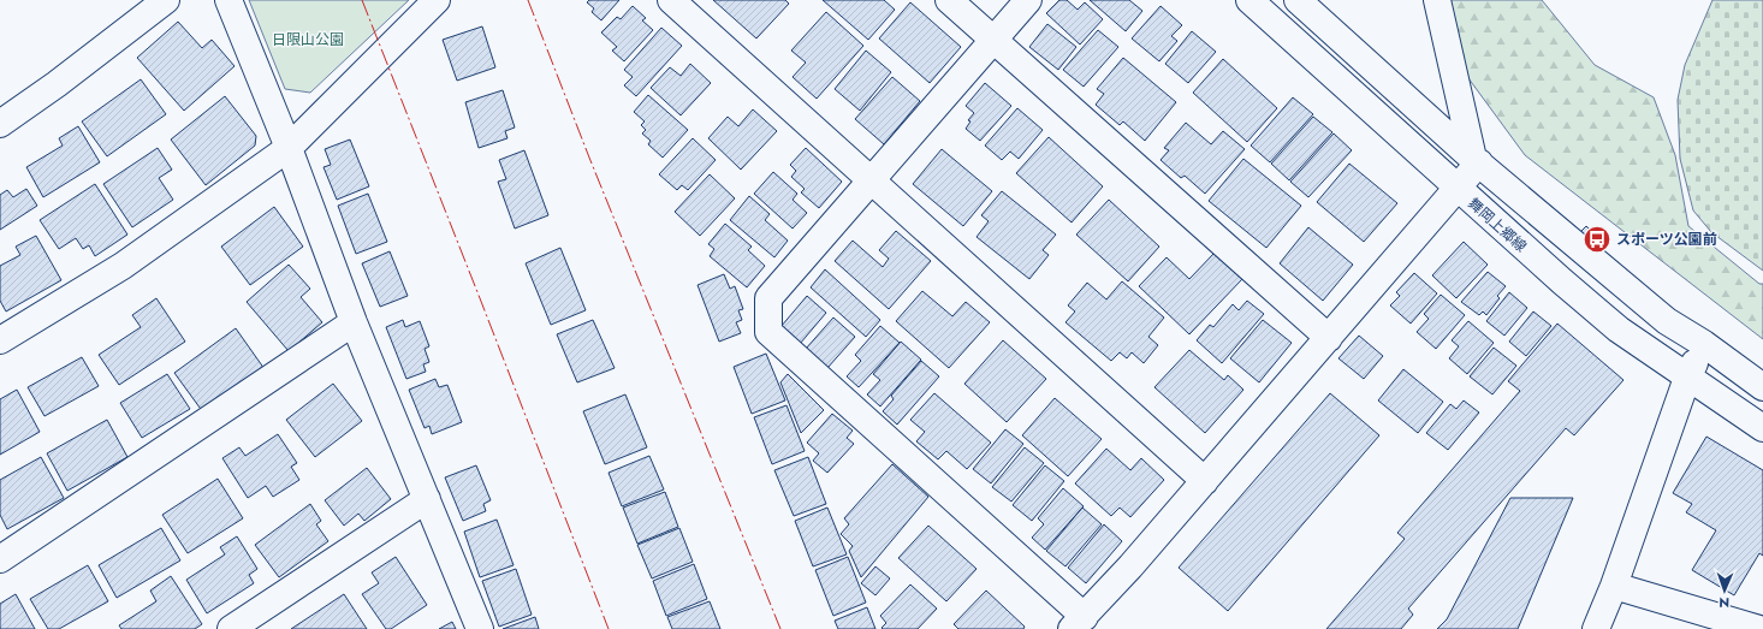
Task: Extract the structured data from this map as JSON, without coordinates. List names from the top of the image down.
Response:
{
  "streets": {
    "street": ["舞岡上郷線"]
  },
  "parks": ["日限山公園"],
  "places": {
    "bus stop": ["スポーツ公園前"]
  },
  "north": "bottom"
}
